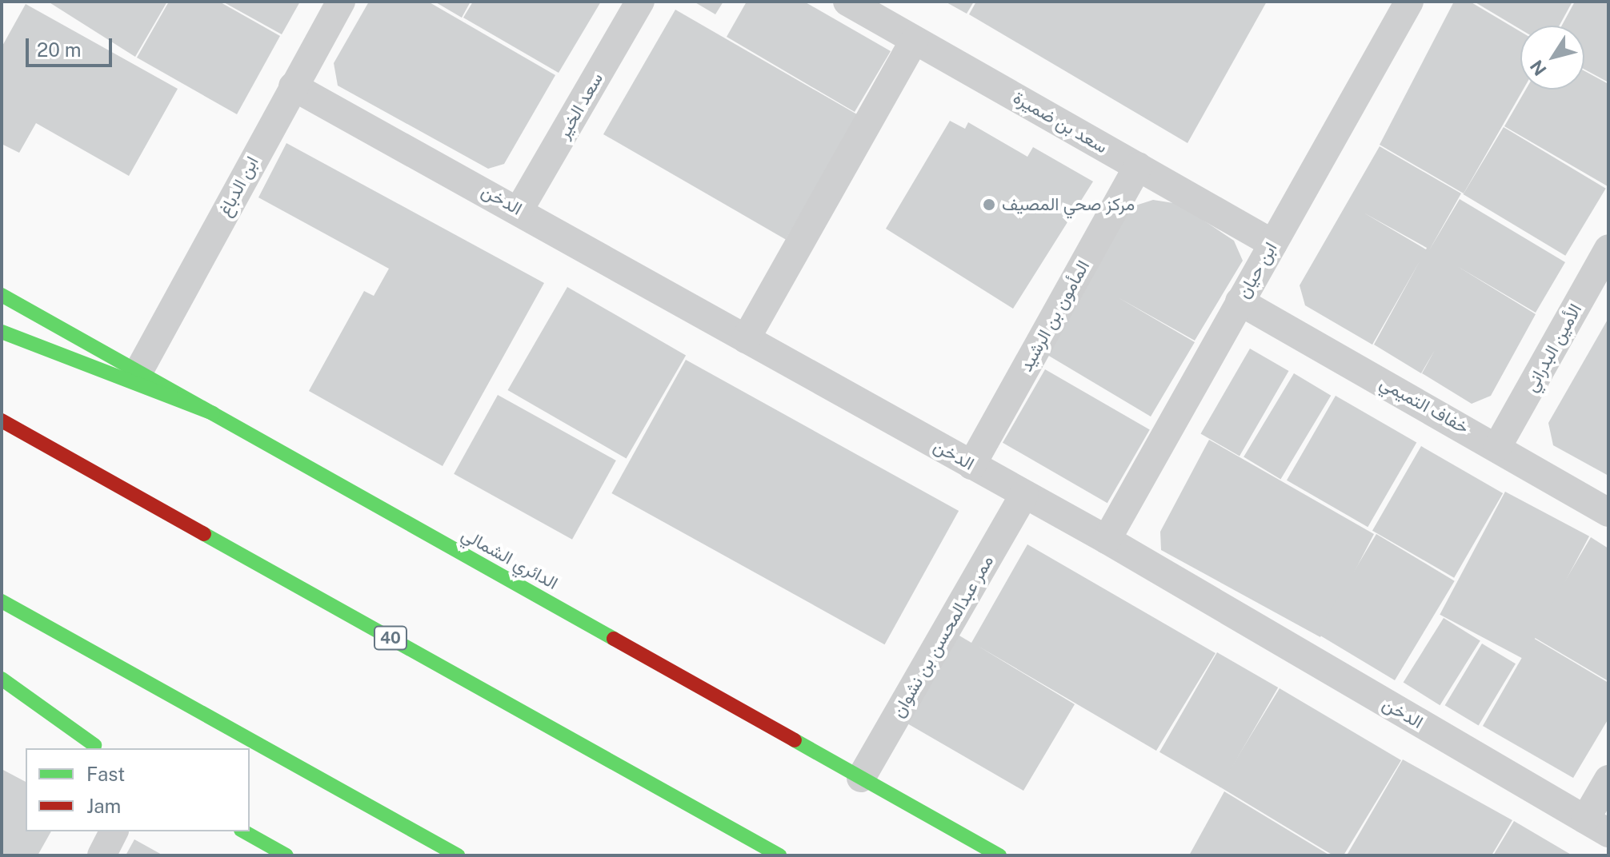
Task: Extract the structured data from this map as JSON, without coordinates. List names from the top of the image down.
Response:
{
  "streets": {
    "main road": ["الدائري الشمالي", "40"],
    "street": [
      "سعد الخير",
      "سعد بن ضميرة",
      "ابن الدباغ",
      "الدخن",
      "ابن حيان",
      "المأمون بن الرشيد",
      "الأمين البدراني",
      "خفاف التميمي",
      "ممر عبدالمحسن بن نشوان"
    ]
  },
  "crossings": [
    ["سعد الخير", "الدخن"],
    ["سعد بن ضميرة", "ابن حيان"],
    ["سعد بن ضميرة", "المأمون بن الرشيد"],
    ["ابن الدباغ", "الدخن"],
    ["ابن الدباغ", "الدائري الشمالي"],
    ["الدخن", "ابن حيان"],
    ["الدخن", "المأمون بن الرشيد"],
    ["الدخن", "ممر عبدالمحسن بن نشوان"],
    ["ابن حيان", "خفاف التميمي"],
    ["الأمين البدراني", "خفاف التميمي"],
    ["الدائري الشمالي", "ممر عبدالمحسن بن نشوان"]
  ],
  "places": ["مركز صحي المصيف"],
  "legend": ["Fast", "Jam"],
  "scale_bar": "20 m",
  "north": "bottom left"
}
